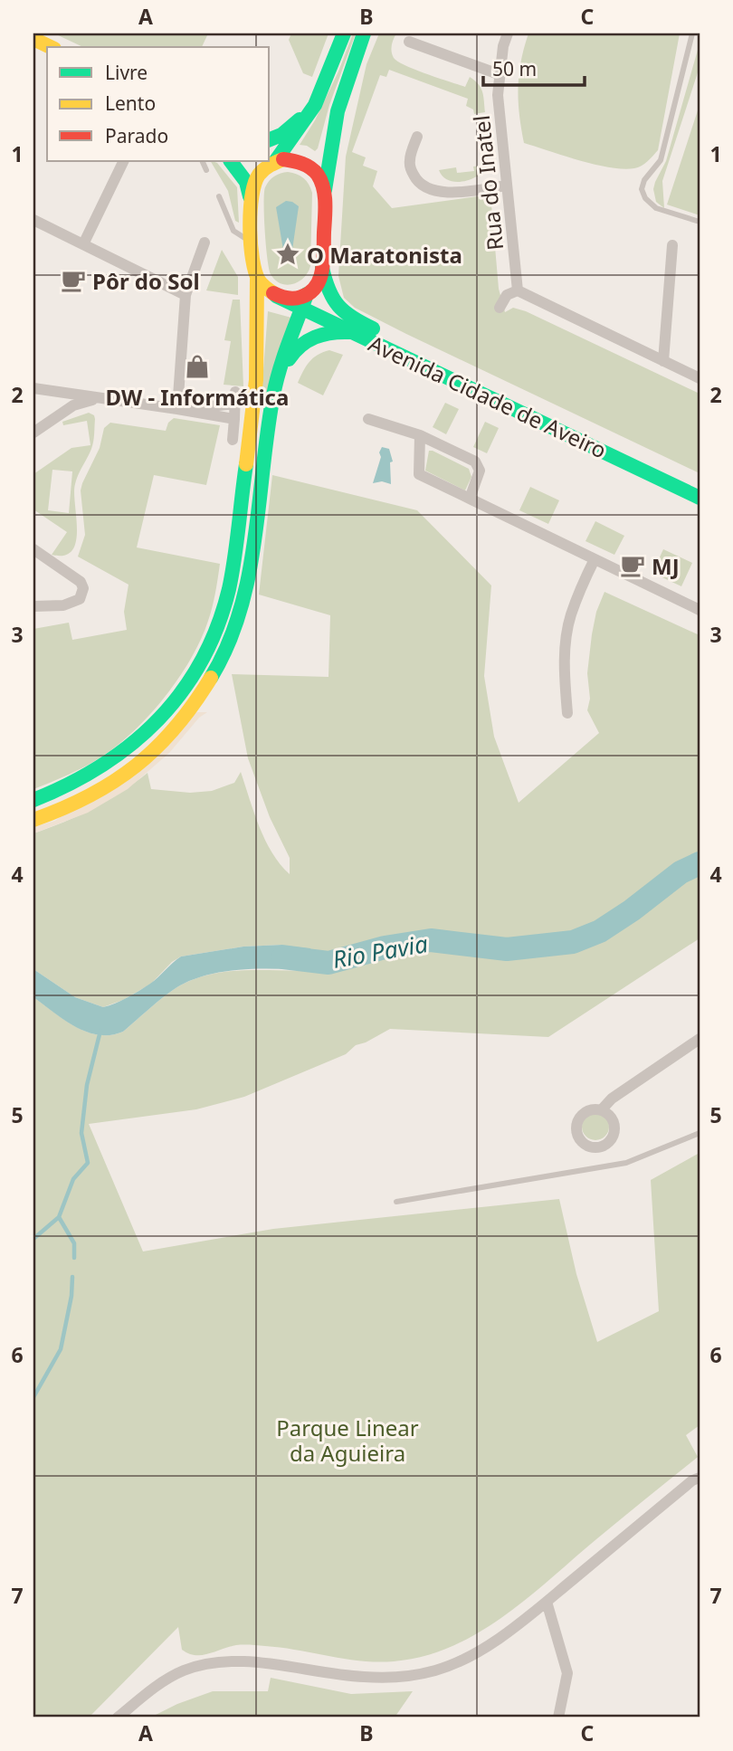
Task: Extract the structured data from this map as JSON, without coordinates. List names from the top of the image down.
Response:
{
  "streets": {
    "main road": ["Avenida Cidade de Aveiro"],
    "street": ["Rua do Inatel"]
  },
  "water": ["Rio Pavia"],
  "parks": ["Parque Linear da Aguieira"],
  "places": {
    "place": ["O Maratonista"],
    "cafe": ["Pôr do Sol", "MJ"],
    "shop": ["DW - Informática"]
  },
  "legend": ["Livre", "Lento", "Parado"],
  "scale_bar": "50 m",
  "grid": {
    "columns": ["A", "B", "C"],
    "rows": [
      "1",
      "2",
      "3",
      "4",
      "5",
      "6",
      "7"
    ]
  }
}
